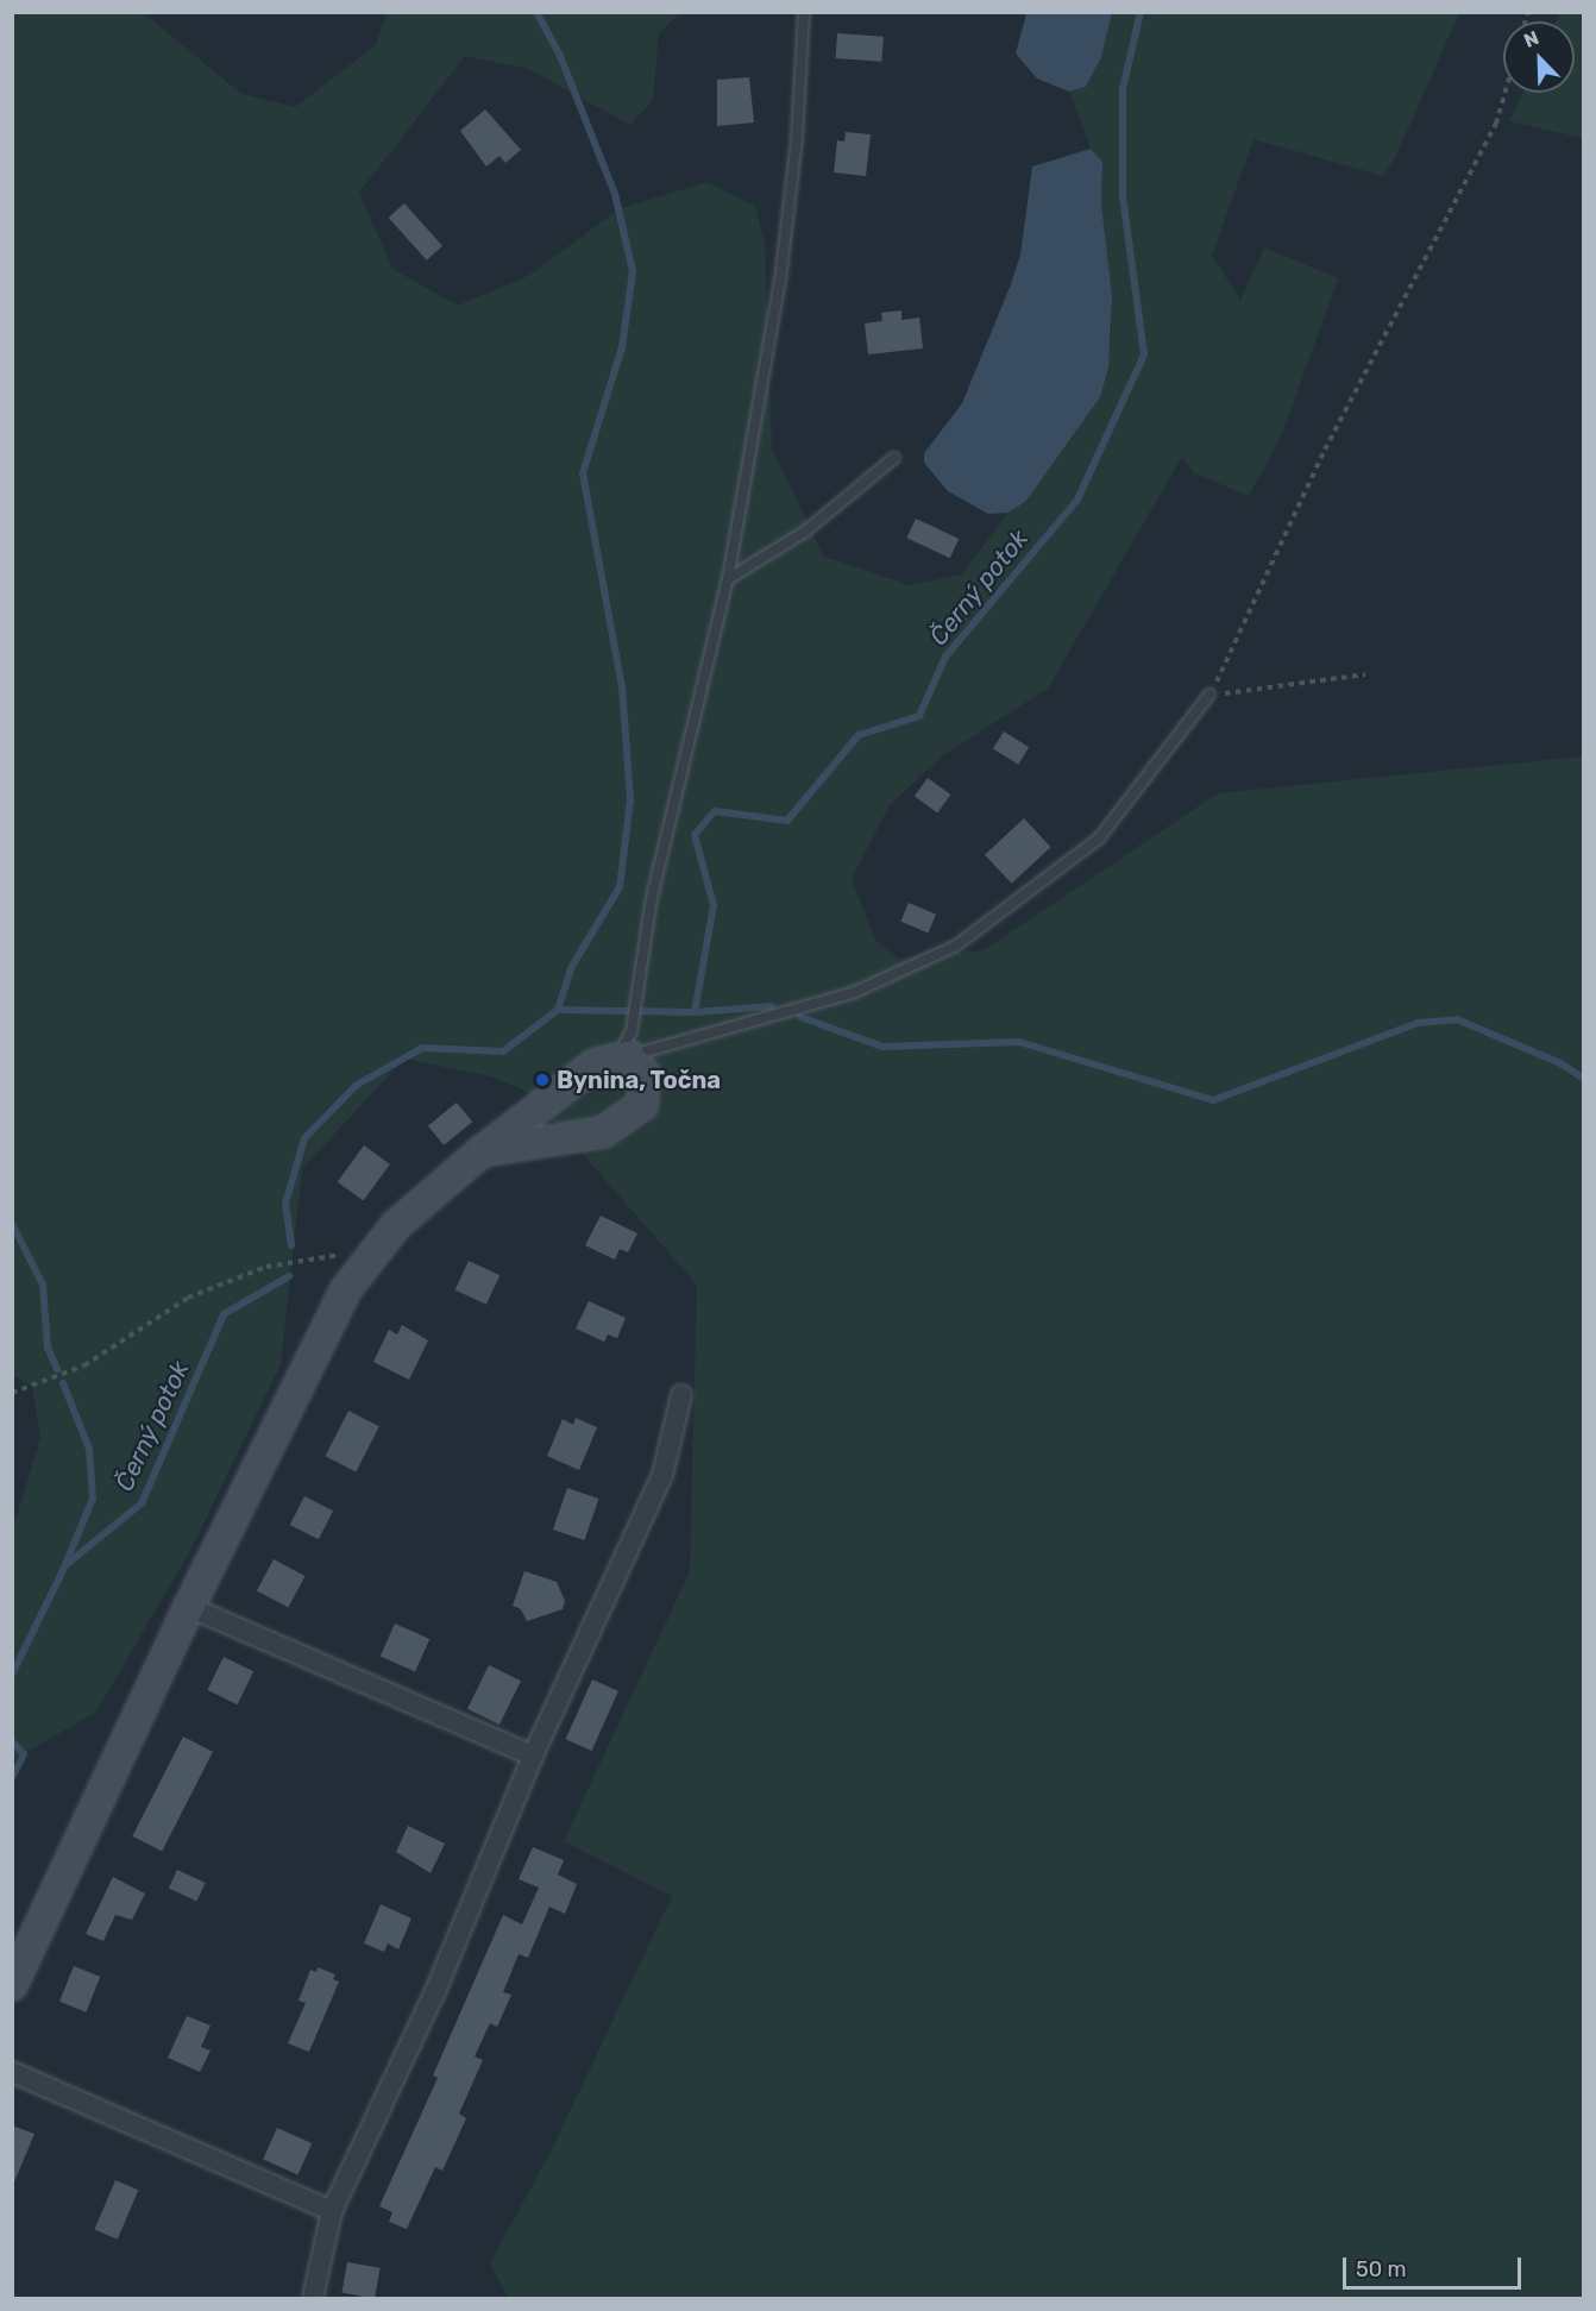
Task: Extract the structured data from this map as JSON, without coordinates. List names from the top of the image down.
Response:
{
  "water": ["Černý potok"],
  "places": ["Bynina, Točna"],
  "scale_bar": "50 m",
  "north": "top left"
}
